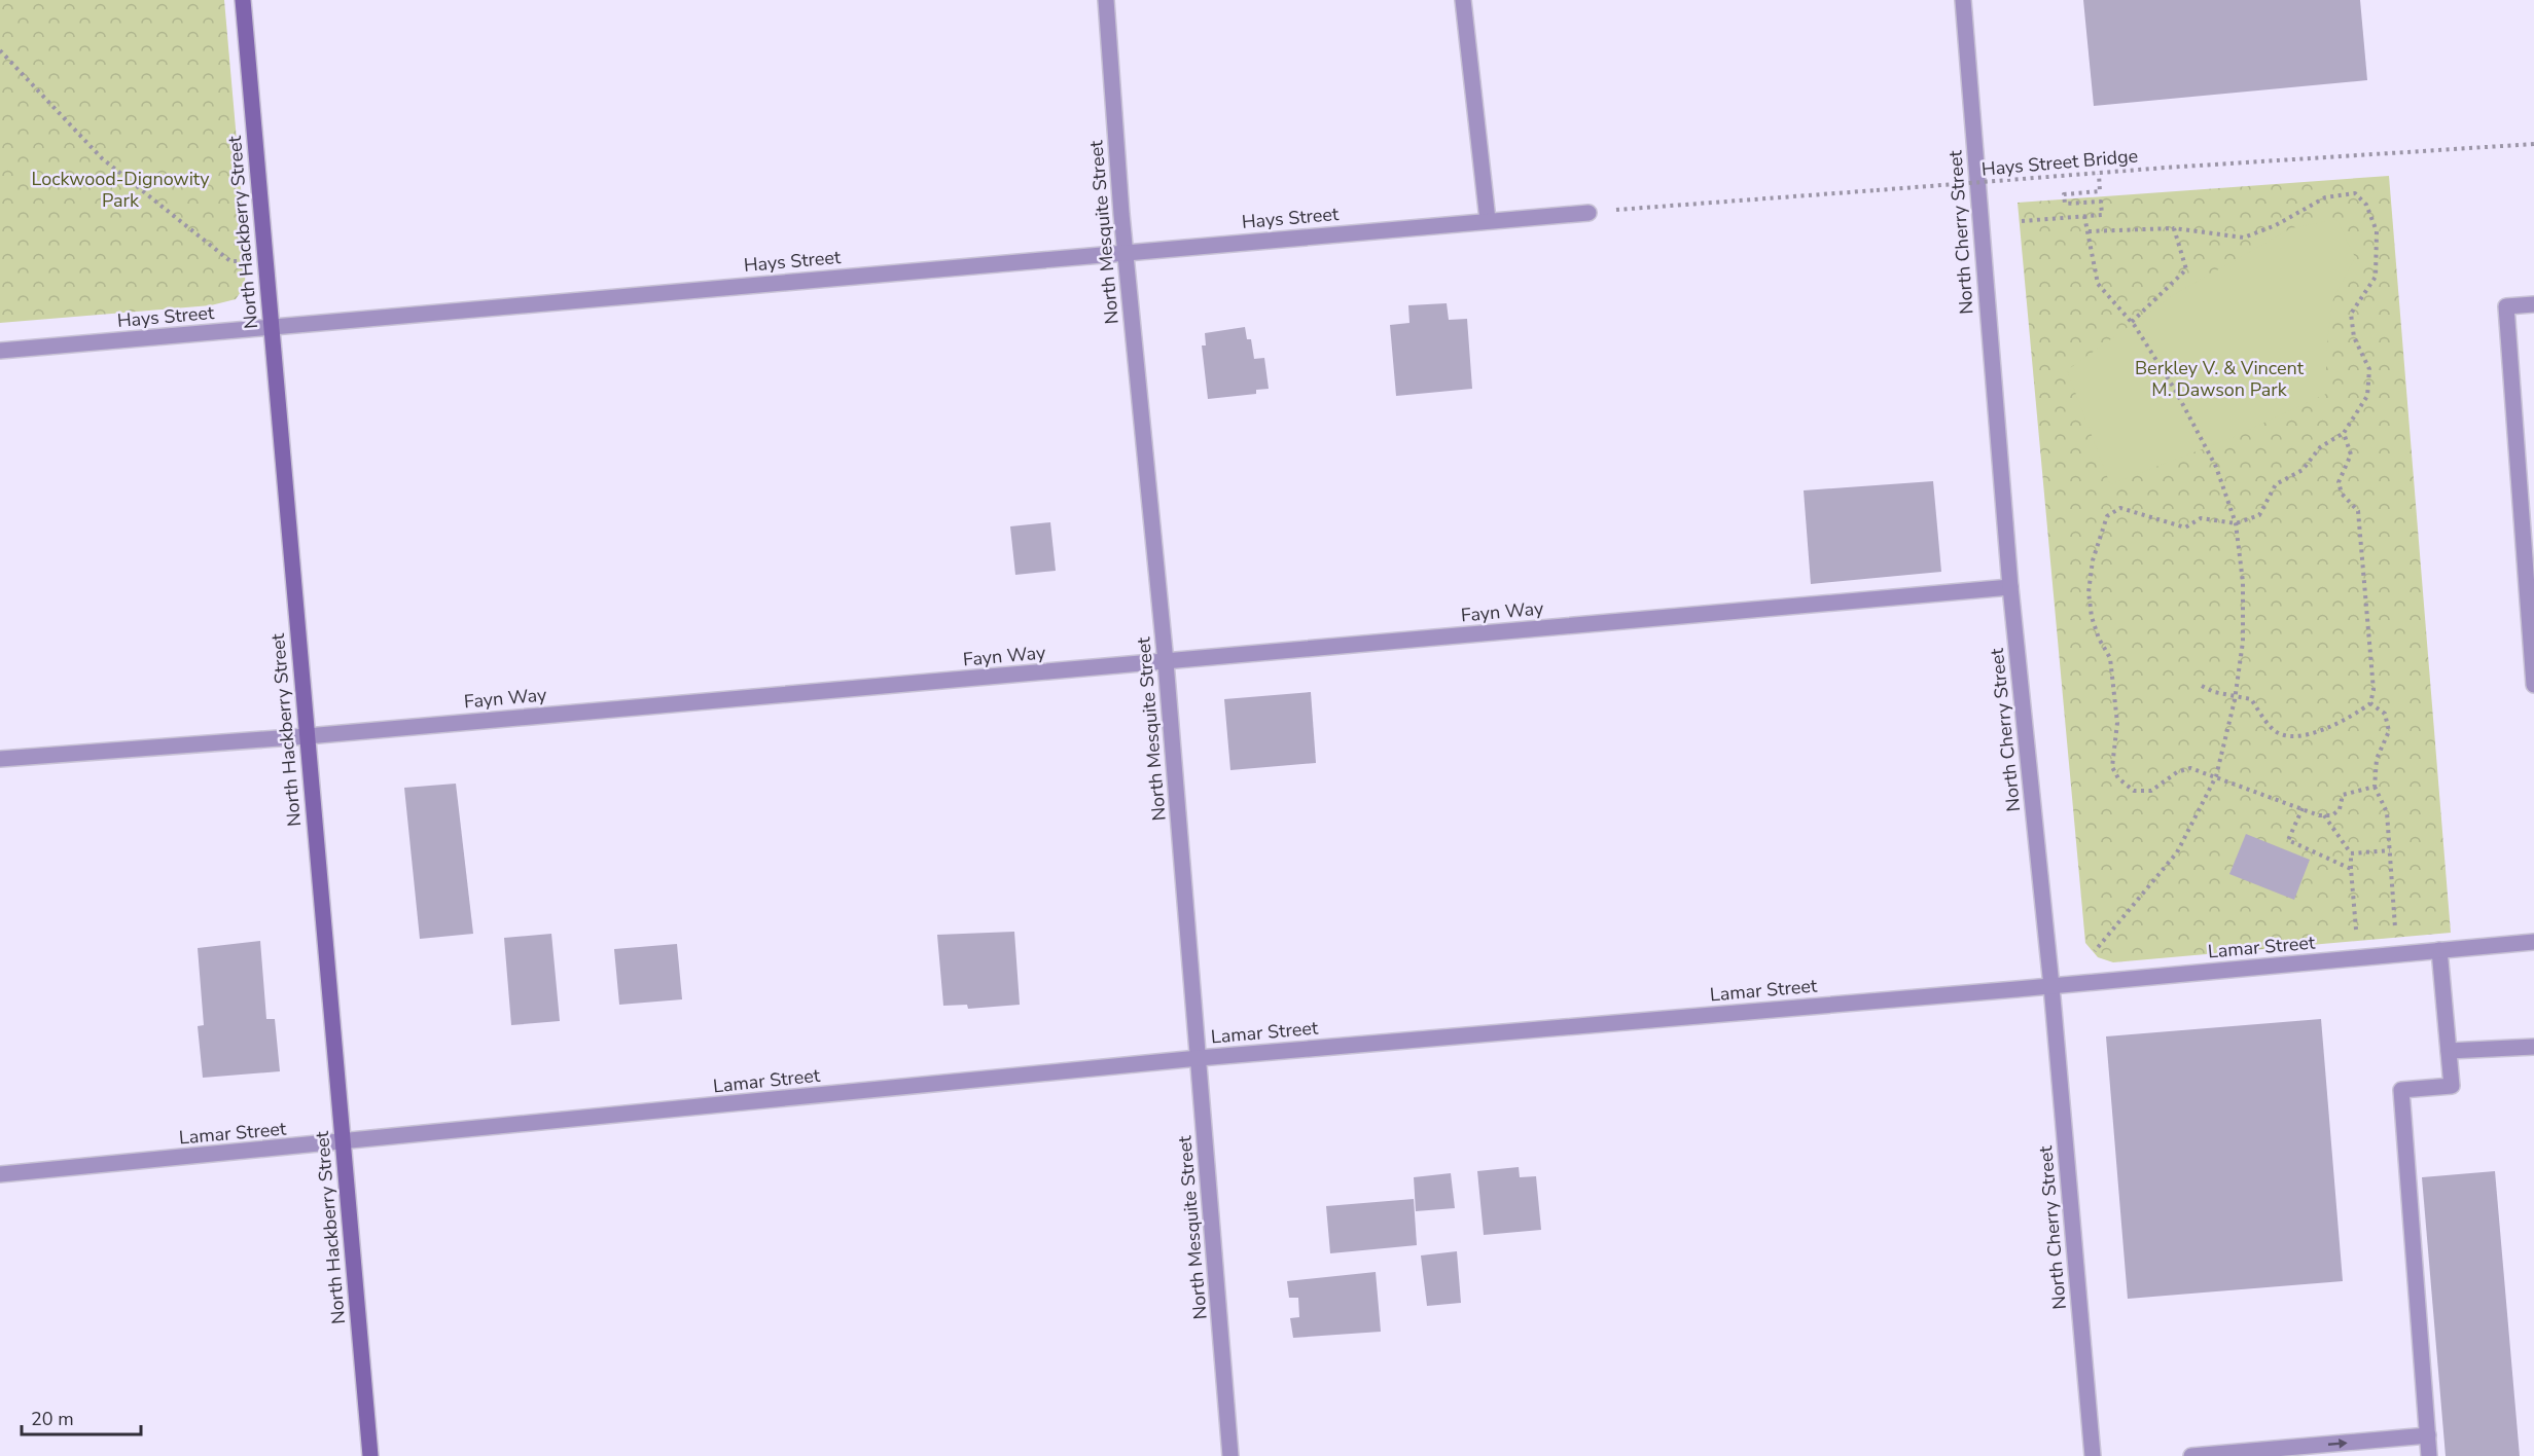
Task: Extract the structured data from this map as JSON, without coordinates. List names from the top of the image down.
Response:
{
  "streets": {
    "main road": ["North Hackberry Street"],
    "street": [
      "Hays Street",
      "North Mesquite Street",
      "North Cherry Street",
      "Fayn Way",
      "Lamar Street"
    ],
    "path": ["Hays Street Bridge"]
  },
  "crossings": [
    ["Hays Street Bridge", "Hays Street"],
    ["Hays Street", "North Hackberry Street"],
    ["Hays Street", "North Mesquite Street"],
    ["North Hackberry Street", "Fayn Way"],
    ["North Hackberry Street", "Lamar Street"],
    ["North Mesquite Street", "Fayn Way"],
    ["North Mesquite Street", "Lamar Street"],
    ["North Cherry Street", "Fayn Way"],
    ["North Cherry Street", "Lamar Street"]
  ],
  "parks": ["Lockwood-Dignowity Park", "Berkley V. & Vincent M. Dawson Park"],
  "scale_bar": "20 m"
}
